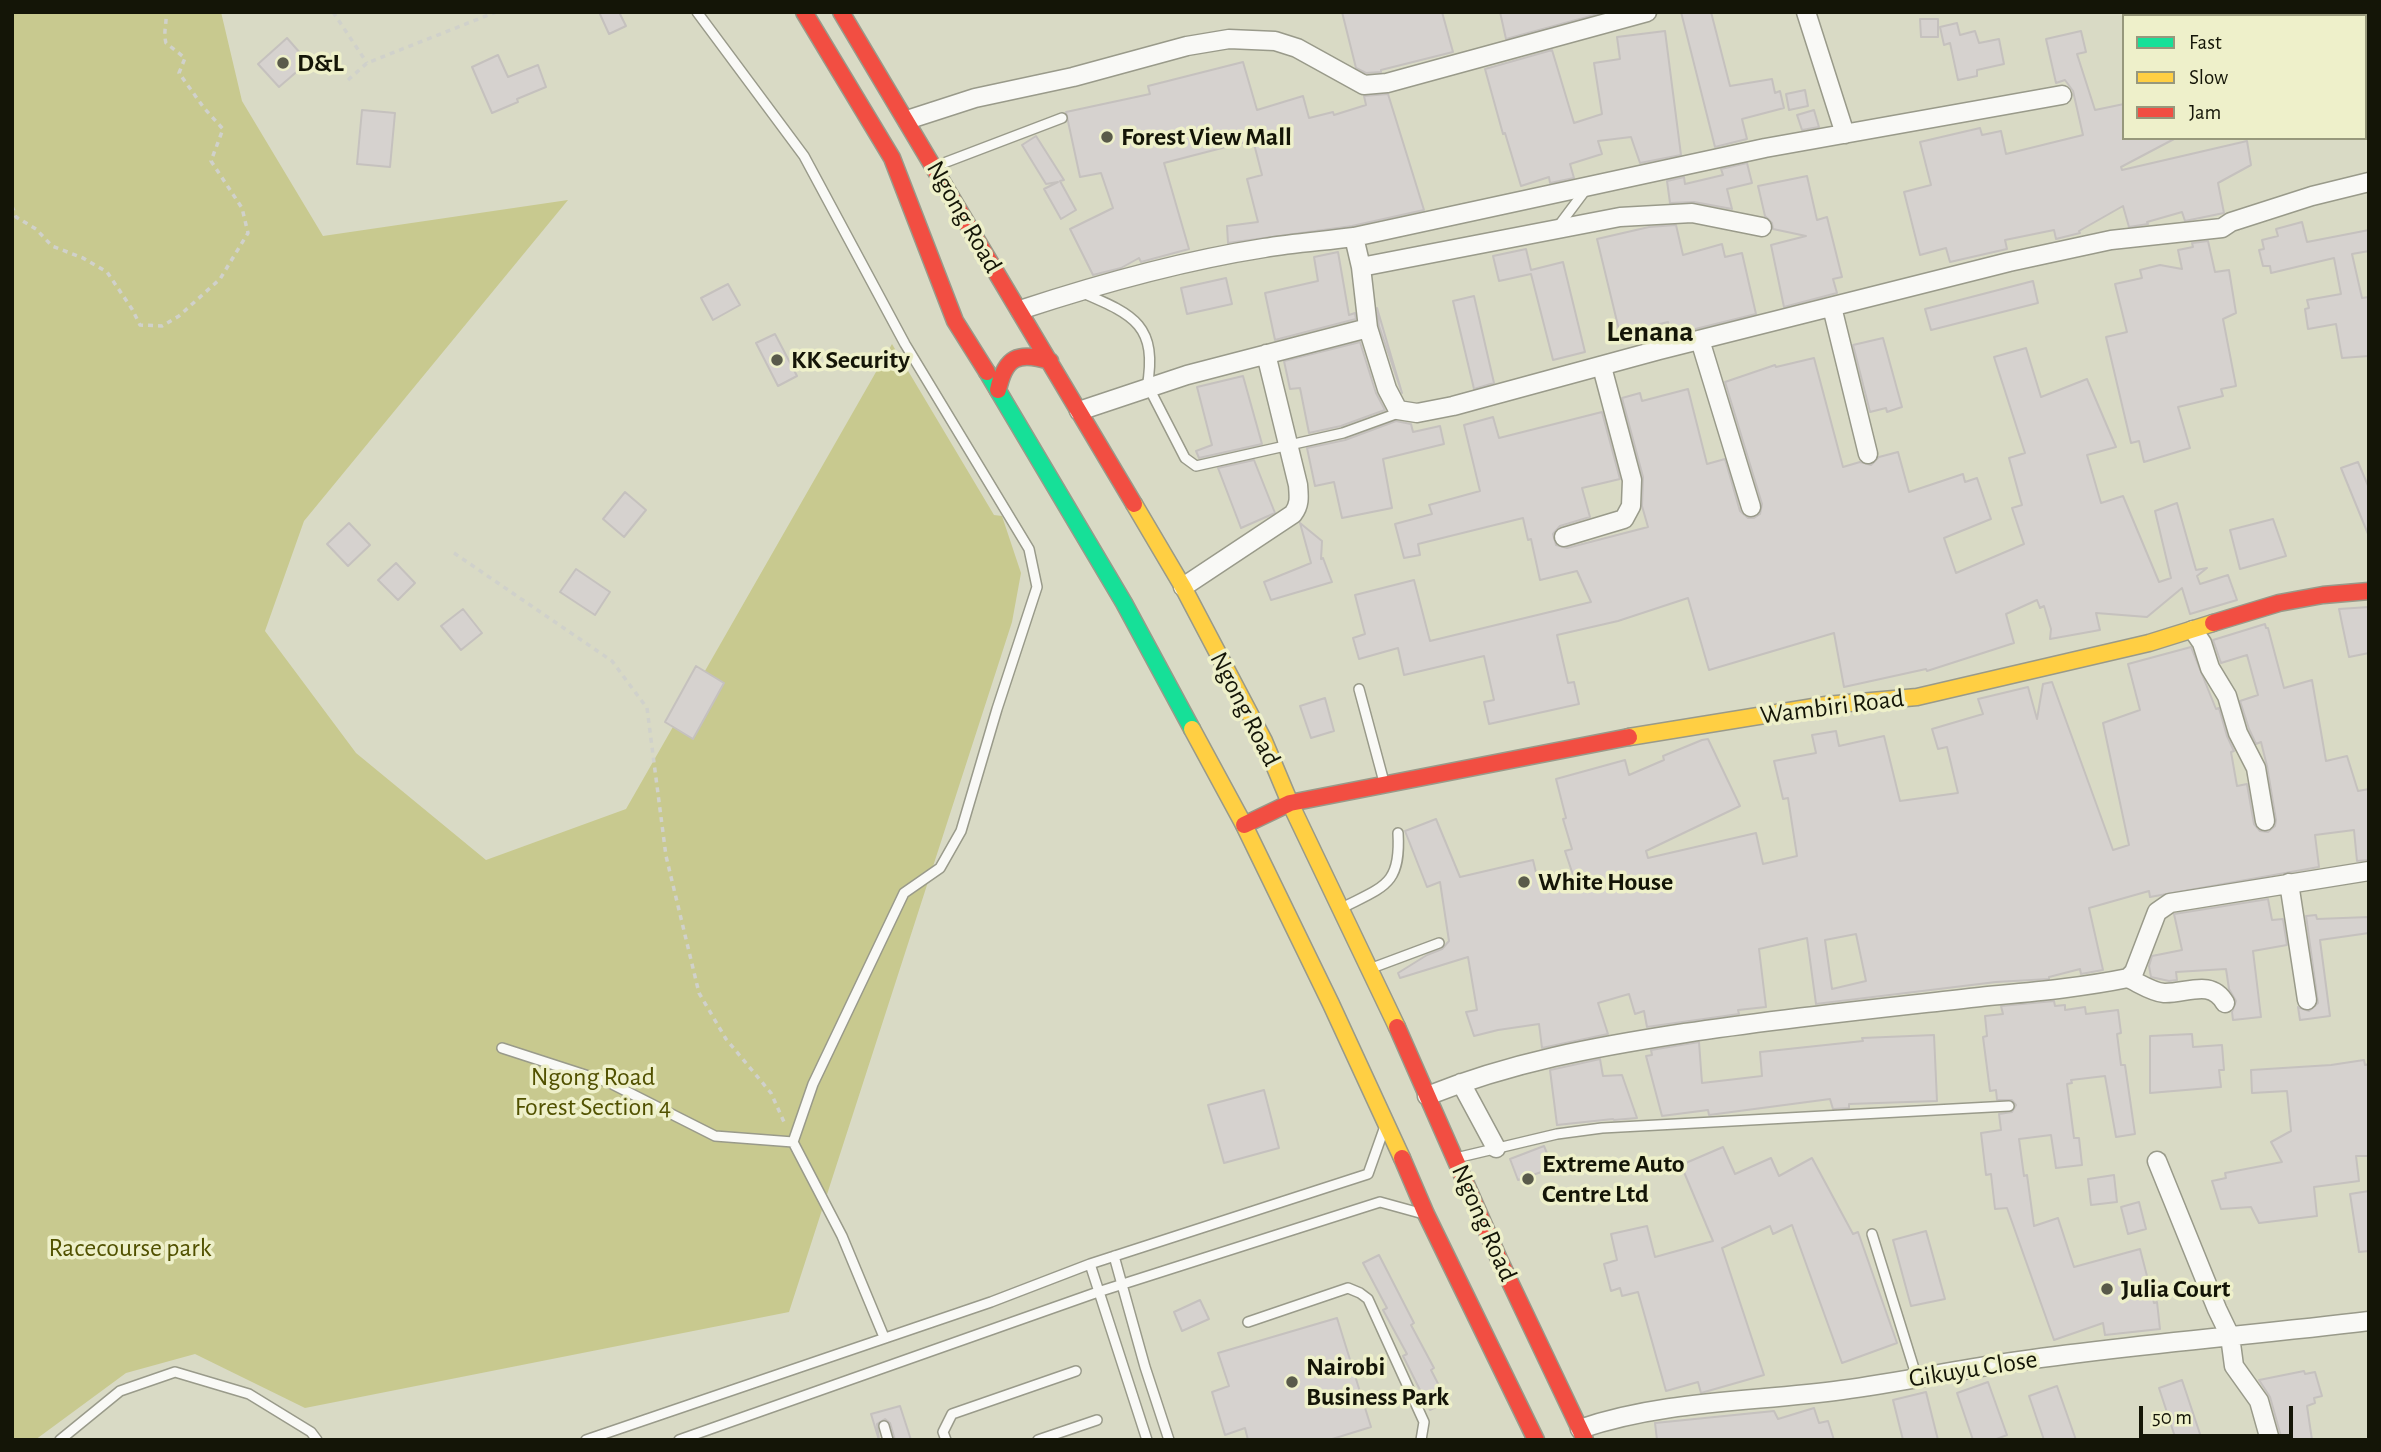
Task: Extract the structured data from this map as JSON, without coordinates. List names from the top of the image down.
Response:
{
  "streets": {
    "main road": ["Ngong Road", "Wambiri Road"],
    "street": ["Gikuyu Close"]
  },
  "crossings": [
    ["Ngong Road", "Wambiri Road"],
    ["Ngong Road", "Gikuyu Close"]
  ],
  "districts": ["Lenana"],
  "parks": ["Ngong Road Forest Section 4", "Racecourse park"],
  "places": [
    "D&L",
    "Forest View Mall",
    "KK Security",
    "White House",
    "Extreme Auto Centre Ltd",
    "Julia Court",
    "Nairobi Business Park"
  ],
  "legend": ["Fast", "Slow", "Jam"],
  "scale_bar": "50 m"
}
